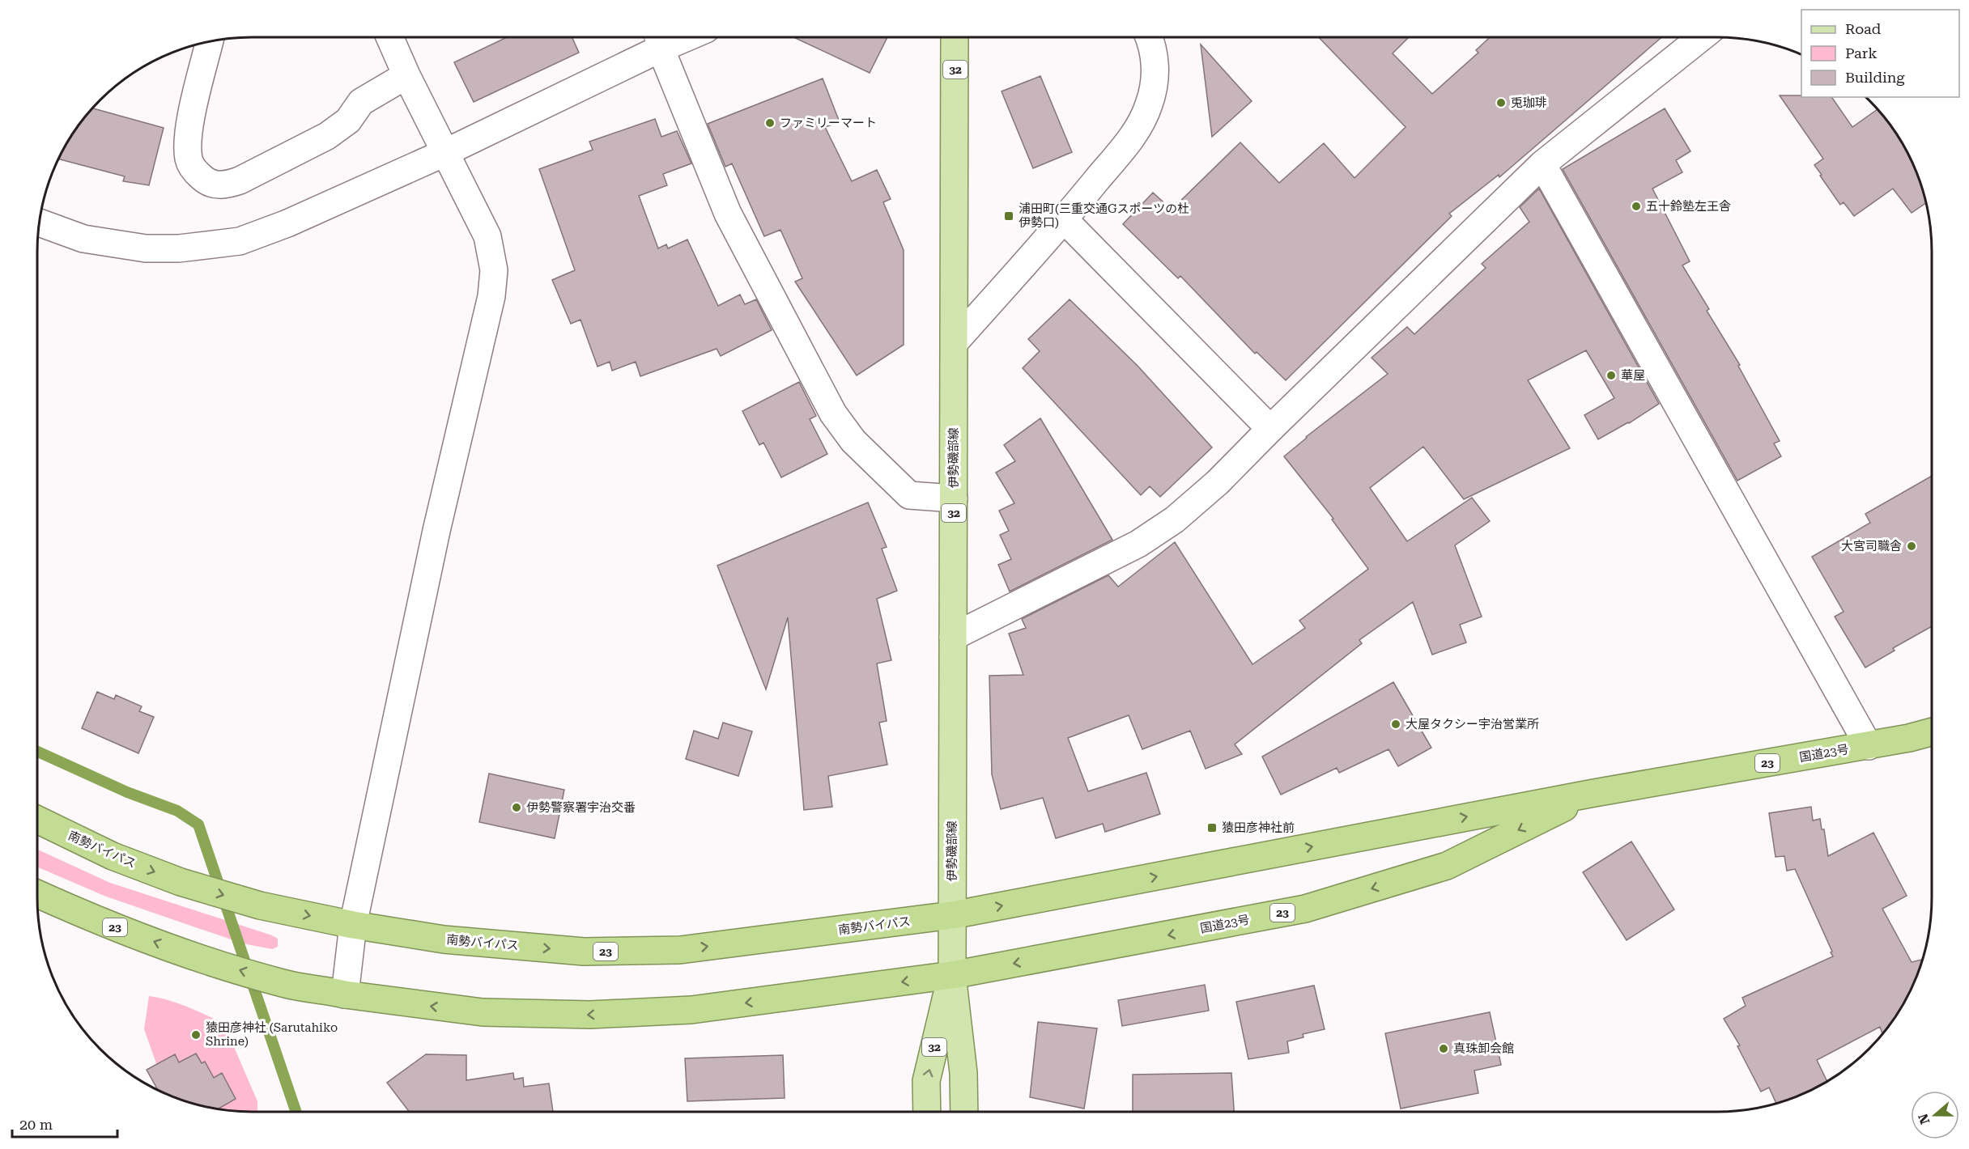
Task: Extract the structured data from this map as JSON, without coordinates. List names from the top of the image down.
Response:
{
  "streets": {
    "highway": ["国道23号", "23", "南勢バイパス"],
    "main road": ["32", "伊勢磯部線"]
  },
  "crossings": [
    ["伊勢磯部線", "国道23号"],
    ["伊勢磯部線", "23"],
    ["伊勢磯部線", "南勢バイパス"],
    ["国道23号", "23"],
    ["国道23号", "南勢バイパス"]
  ],
  "places": {
    "other": [
      "兎珈琲",
      "ファミリーマート",
      "五十鈴塾左王舎",
      "華屋",
      "大宮司職舎",
      "大屋タクシー宇治営業所",
      "伊勢警察署宇治交番",
      "猿田彦神社 (Sarutahiko Shrine)",
      "真珠卸会館"
    ],
    "transit": ["浦田町(三重交通Gスポーツの杜 伊勢口)", "猿田彦神社前"]
  },
  "legend": ["Road", "Park", "Building"],
  "scale_bar": "20 m",
  "north": "left"
}
